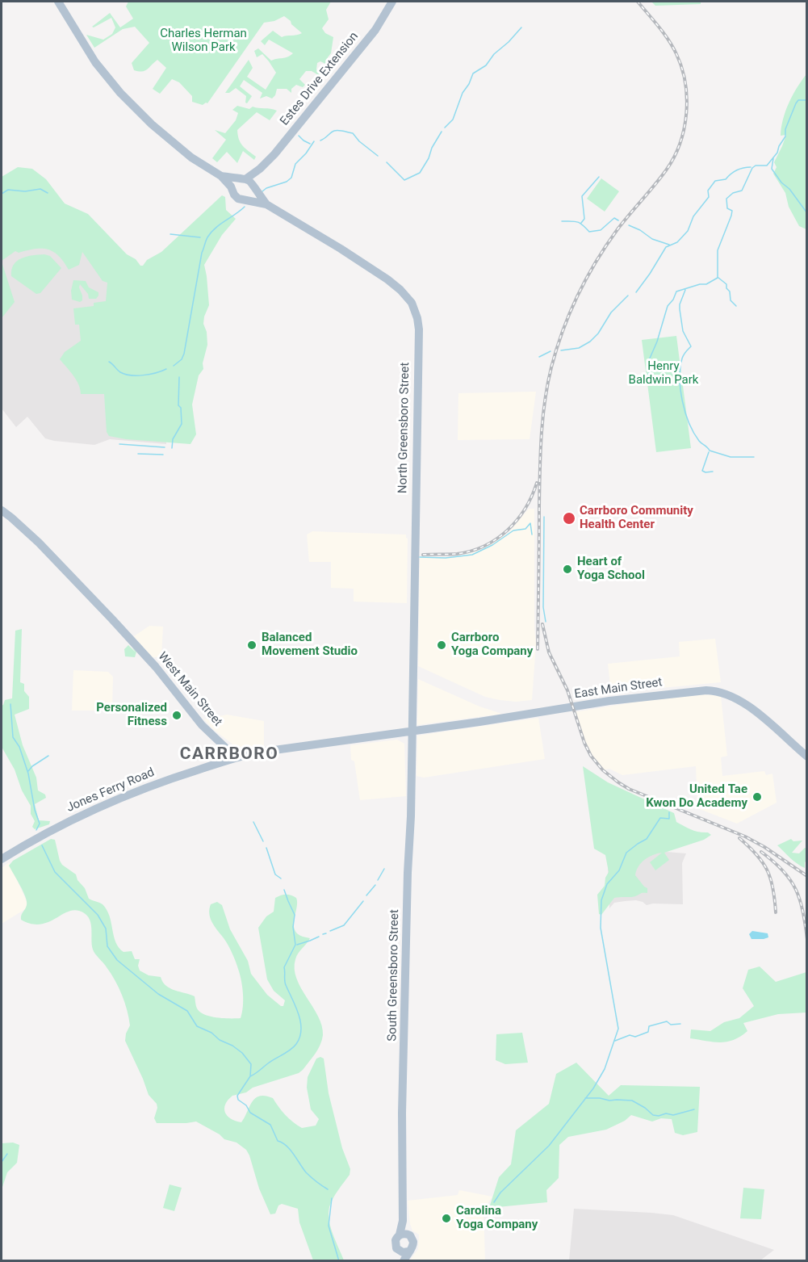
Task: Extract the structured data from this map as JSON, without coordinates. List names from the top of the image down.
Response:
{
  "streets": {
    "main road": [
      "Estes Drive Extension",
      "North Greensboro Street",
      "East Main Street",
      "West Main Street",
      "Jones Ferry Road",
      "South Greensboro Street"
    ]
  },
  "crossings": [
    ["Estes Drive Extension", "North Greensboro Street"],
    ["North Greensboro Street", "East Main Street"],
    ["North Greensboro Street", "South Greensboro Street"],
    ["East Main Street", "South Greensboro Street"],
    ["West Main Street", "Jones Ferry Road"]
  ],
  "districts": ["CARRBORO"],
  "parks": ["Charles Herman Wilson Park", "Henry Baldwin Park"],
  "places": [
    "Carrboro Community Health Center",
    "Heart of Yoga School",
    "Balanced Movement Studio",
    "Carrboro Yoga Company",
    "Personalized Fitness",
    "United Tae Kwon Do Academy",
    "Carolina Yoga Company"
  ]
}
